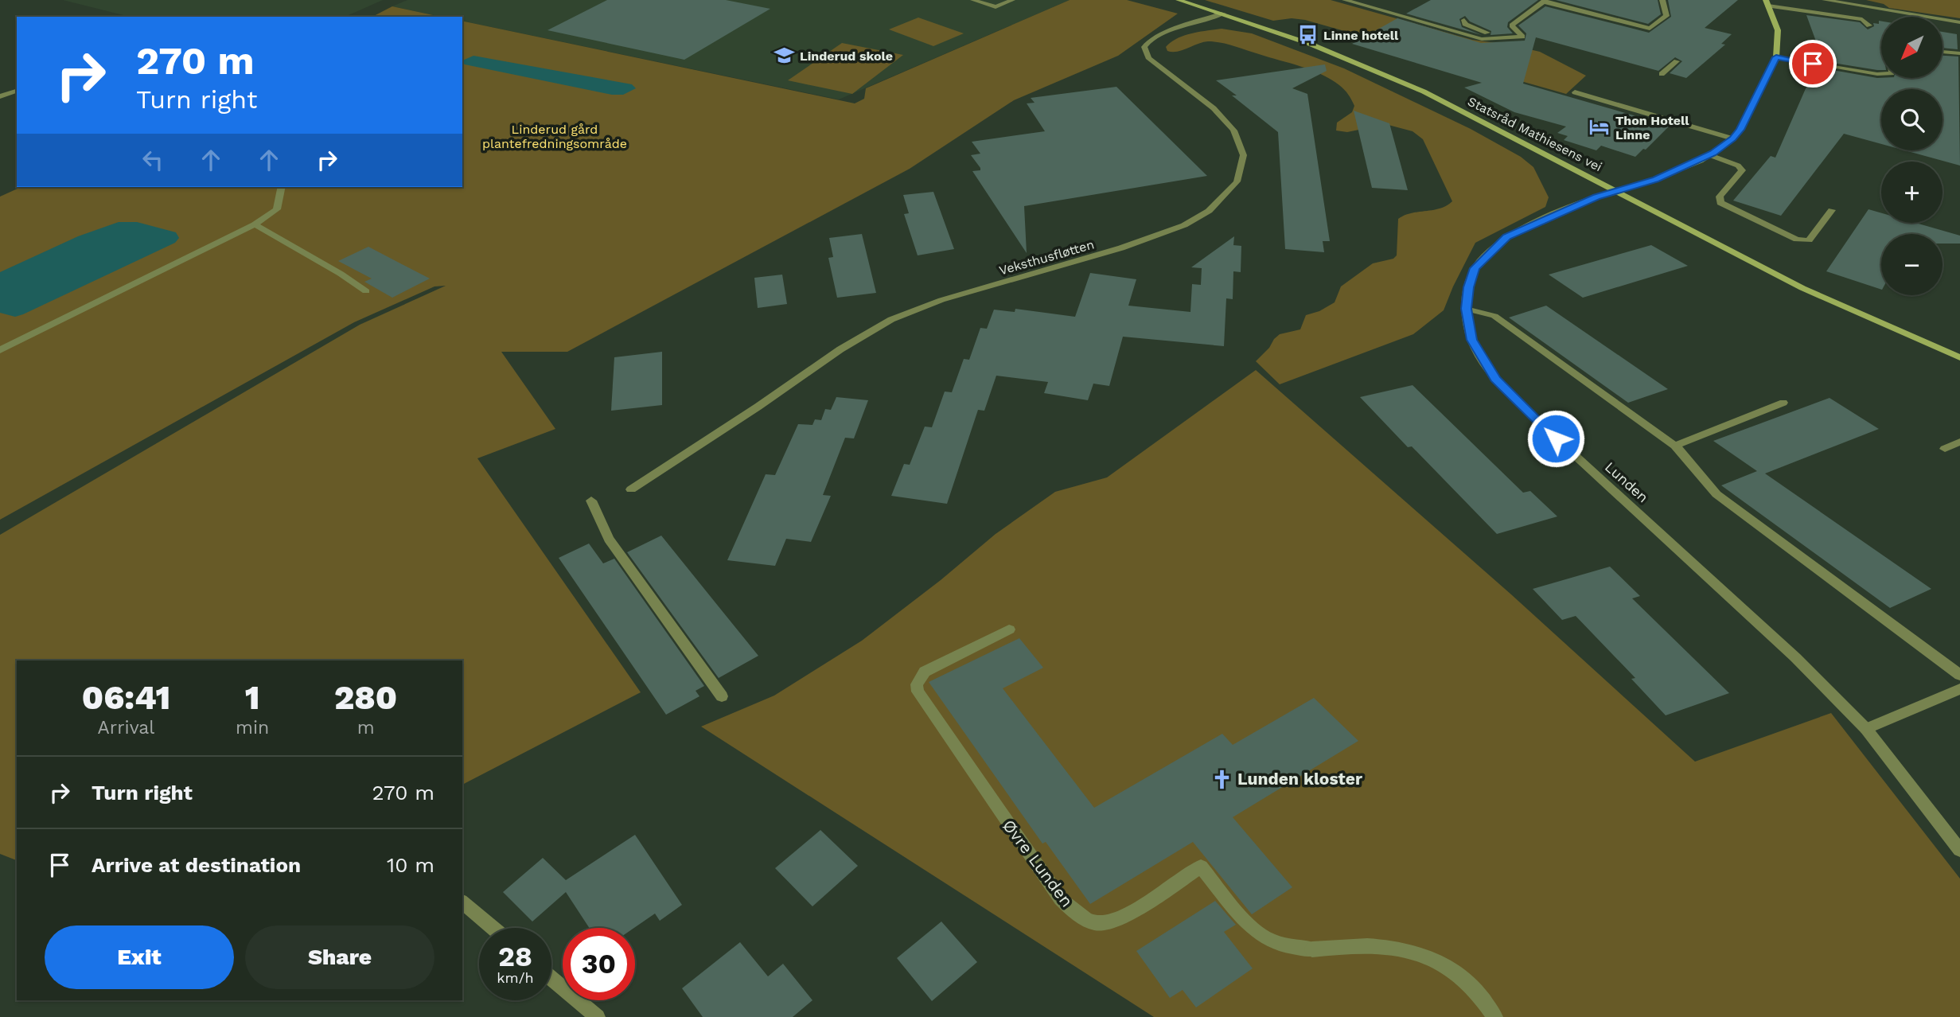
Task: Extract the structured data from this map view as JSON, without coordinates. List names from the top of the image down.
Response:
{
  "streets": {
    "street": [
      "Statsråd Mathiesens vei",
      "Veksthusfløtten",
      "Lunden",
      "Øvre Lunden"
    ]
  },
  "crossings": [
    ["Statsråd Mathiesens vei", "Veksthusfløtten"],
    ["Statsråd Mathiesens vei", "Lunden"]
  ],
  "parks": ["Linderud gård plantefredningsområde"],
  "places": {
    "bus stop": ["Linne hotell"],
    "school or university": ["Linderud skole"],
    "hotel": ["Thon Hotell Linne"],
    "church": ["Lunden kloster"]
  },
  "north": "bottom left",
  "page": {
    "map_buttons": ["+", "−"],
    "turn": ["270 m", "Turn right"],
    "eta": [
      "06:41",
      "Arrival",
      "1",
      "min",
      "280",
      "m"
    ],
    "list": [
      {
        "name": "Turn right",
        "value": "270 m"
      },
      {
        "name": "Arrive at destination",
        "value": "10 m"
      }
    ],
    "buttons": ["Exit", "Share"],
    "speed": "28 km/h",
    "limit": "30"
  }
}
